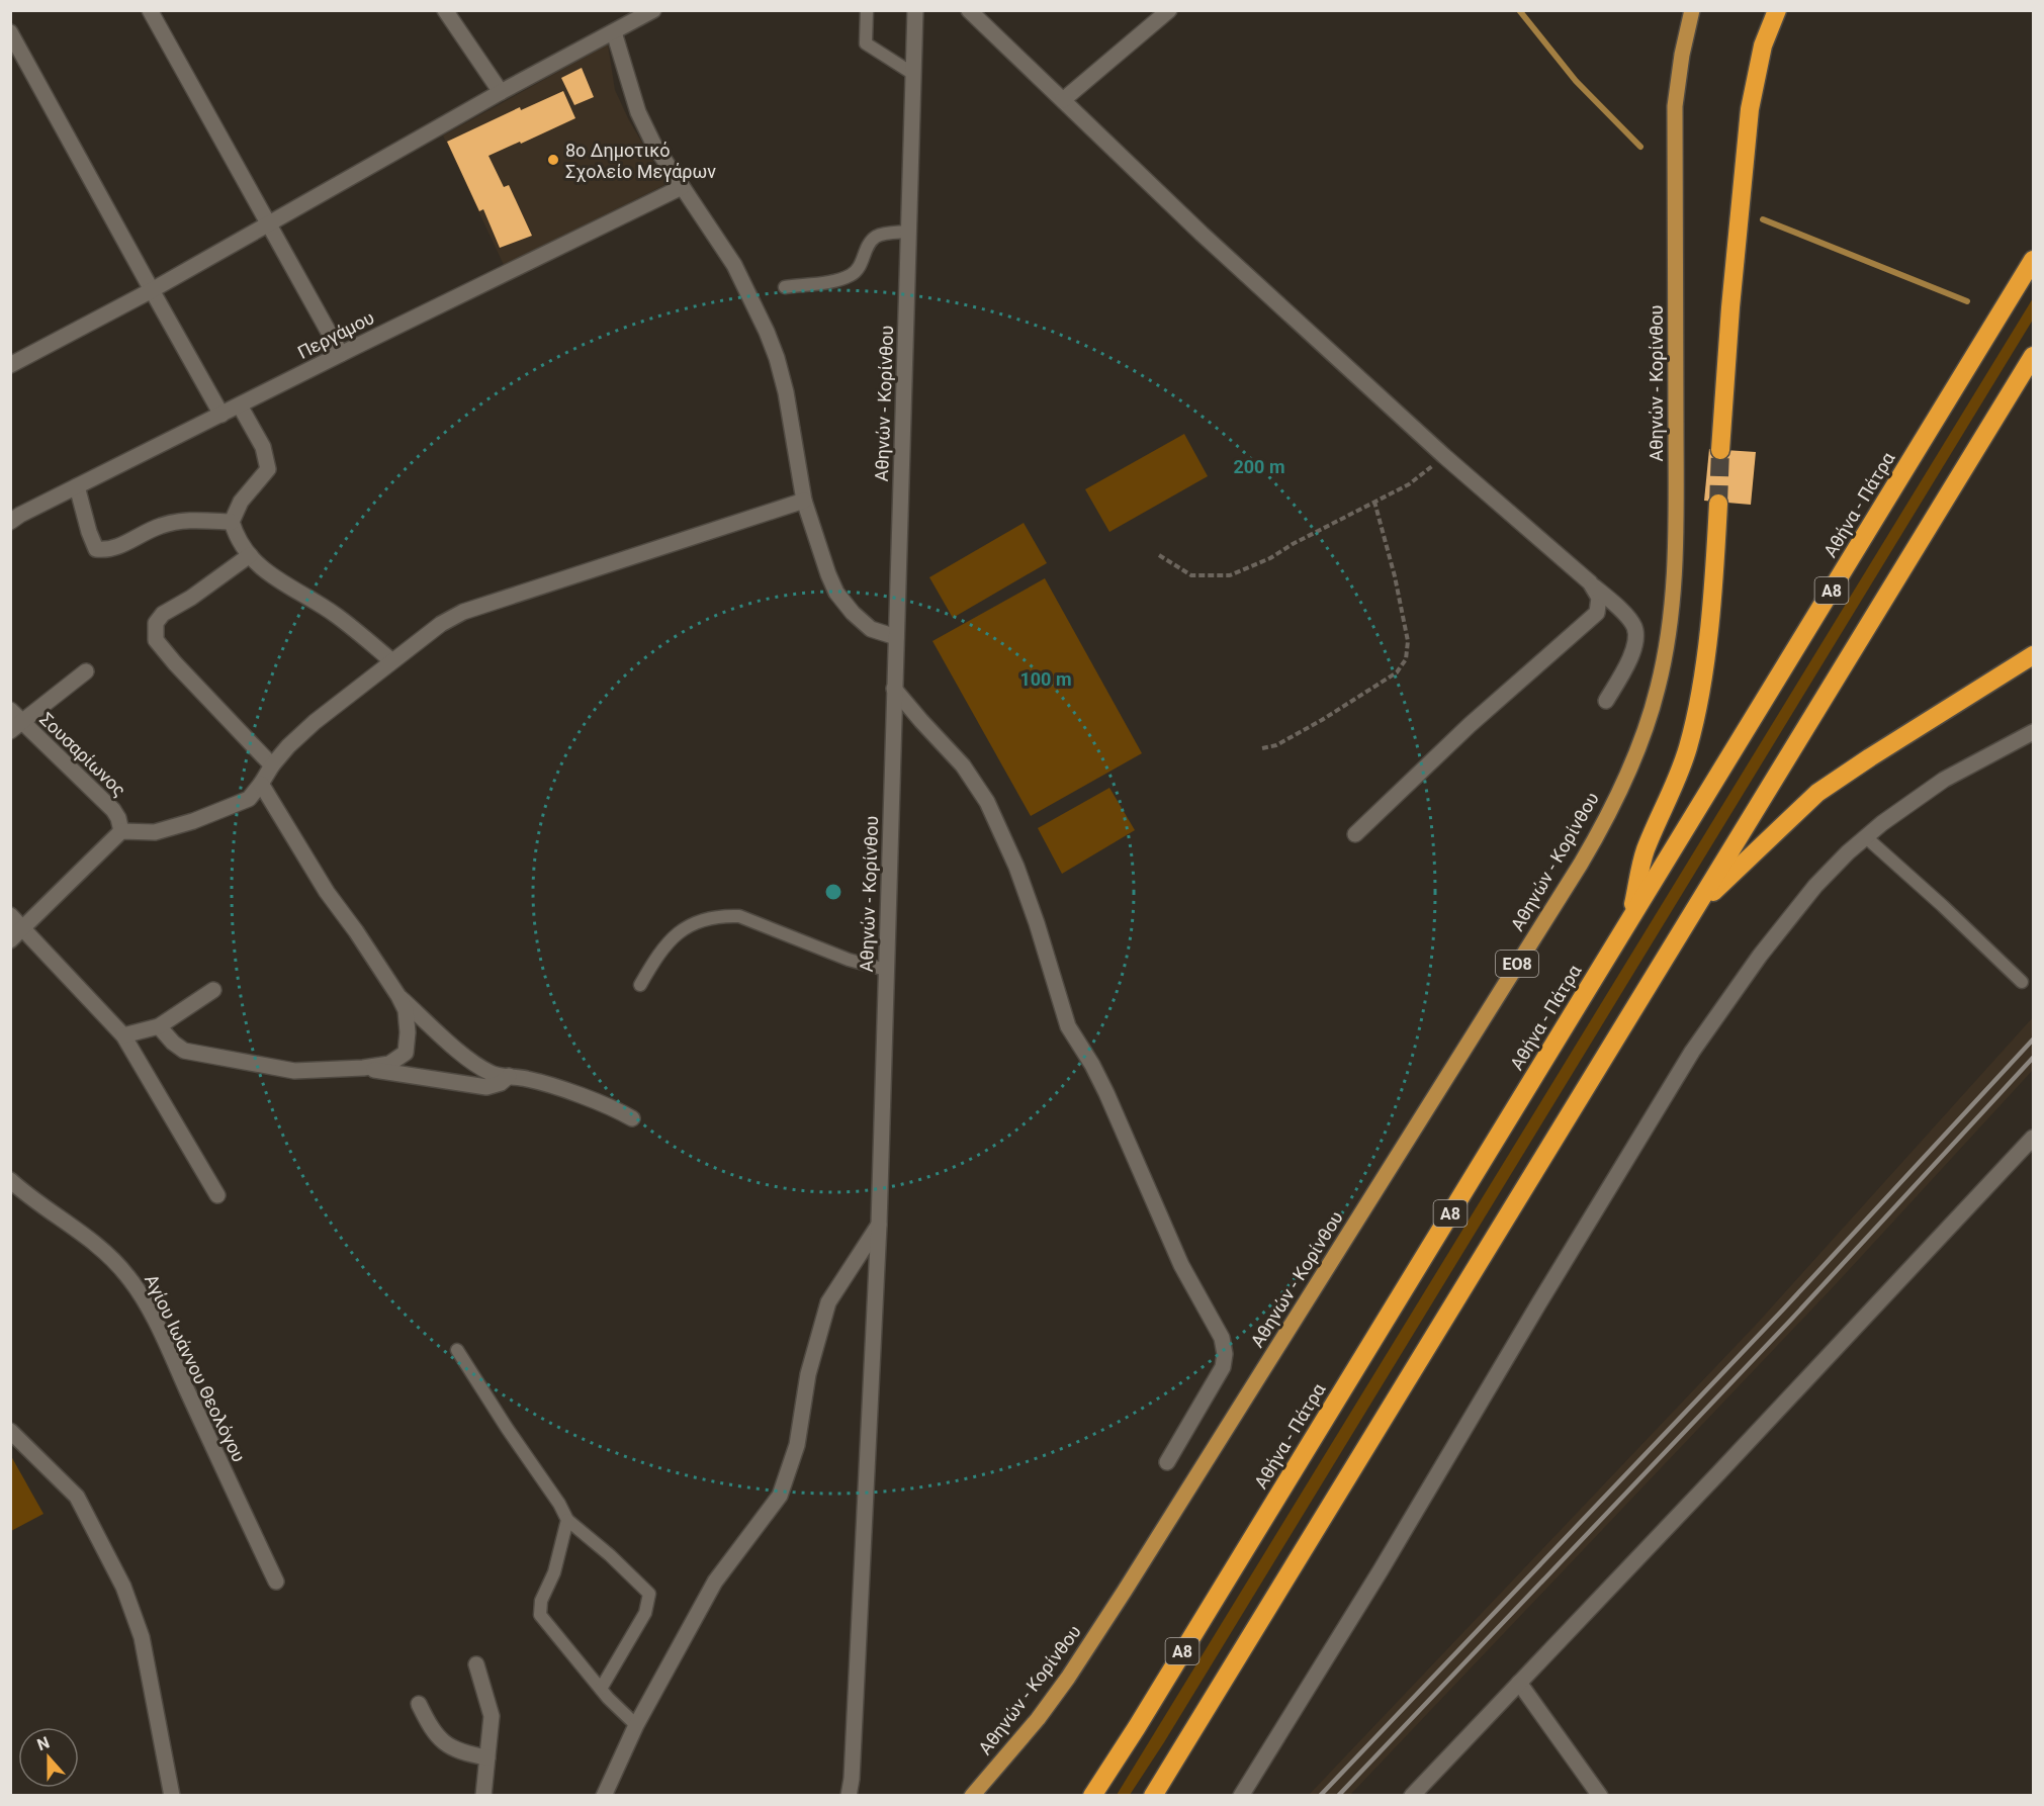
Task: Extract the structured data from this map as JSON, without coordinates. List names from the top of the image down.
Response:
{
  "streets": {
    "highway": ["Αθήνα - Πάτρα", "Α8"],
    "main road": ["Αθηνών - Κορίνθου", "ΕΟ8"],
    "street": ["Περγάμου", "Σουσαρίωνος", "Αγίου Ιωάννου Θεολόγου"]
  },
  "places": ["8ο Δημοτικό Σχολείο Μεγάρων"],
  "north": "top",
  "rings": ["200 m", "100 m"]
}
